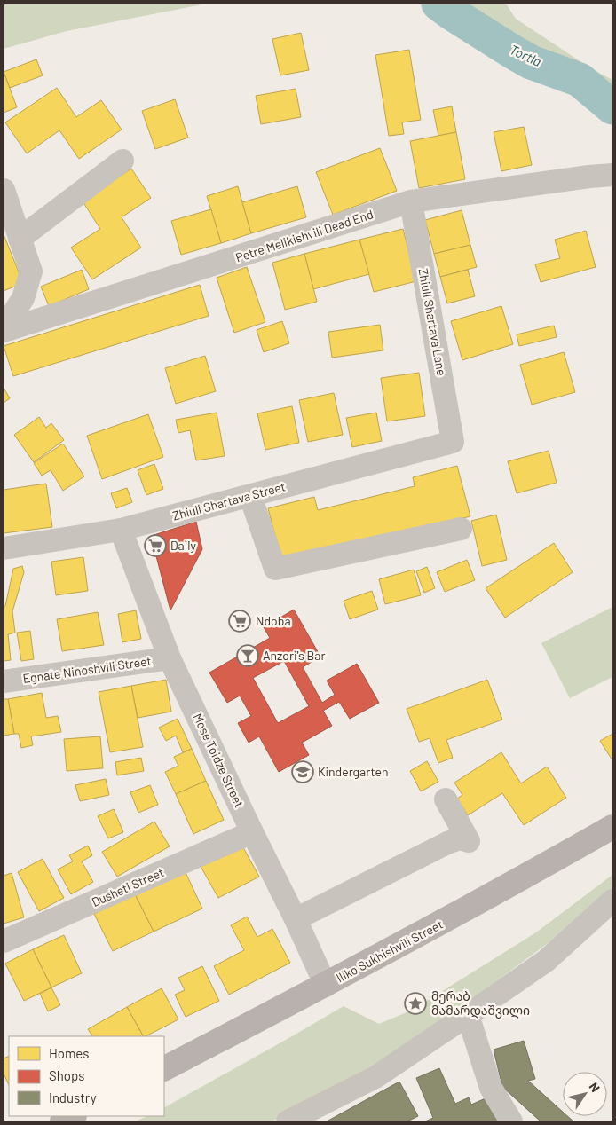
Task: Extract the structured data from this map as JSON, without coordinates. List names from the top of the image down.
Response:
{
  "streets": {
    "main road": ["Iliko Sukhishvili Street"],
    "street": [
      "Petre Melikishvili Dead End",
      "Zhiuli Shartava Lane",
      "Zhiuli Shartava Street",
      "Egnate Ninoshvili Street",
      "Mose Toidze Street",
      "Dusheti Street"
    ]
  },
  "crossings": [
    ["Petre Melikishvili Dead End", "Zhiuli Shartava Lane"],
    ["Zhiuli Shartava Lane", "Zhiuli Shartava Street"],
    ["Zhiuli Shartava Street", "Mose Toidze Street"],
    ["Egnate Ninoshvili Street", "Mose Toidze Street"],
    ["Mose Toidze Street", "Dusheti Street"],
    ["Mose Toidze Street", "Iliko Sukhishvili Street"]
  ],
  "water": ["Tortla"],
  "places": {
    "supermarket": ["Daily", "Ndoba"],
    "bar": ["Anzori's Bar"],
    "school or university": ["Kindergarten"],
    "place": ["მერაბ მამარდაშვილი"]
  },
  "legend": ["Homes", "Shops", "Industry"],
  "north": "top right"
}
